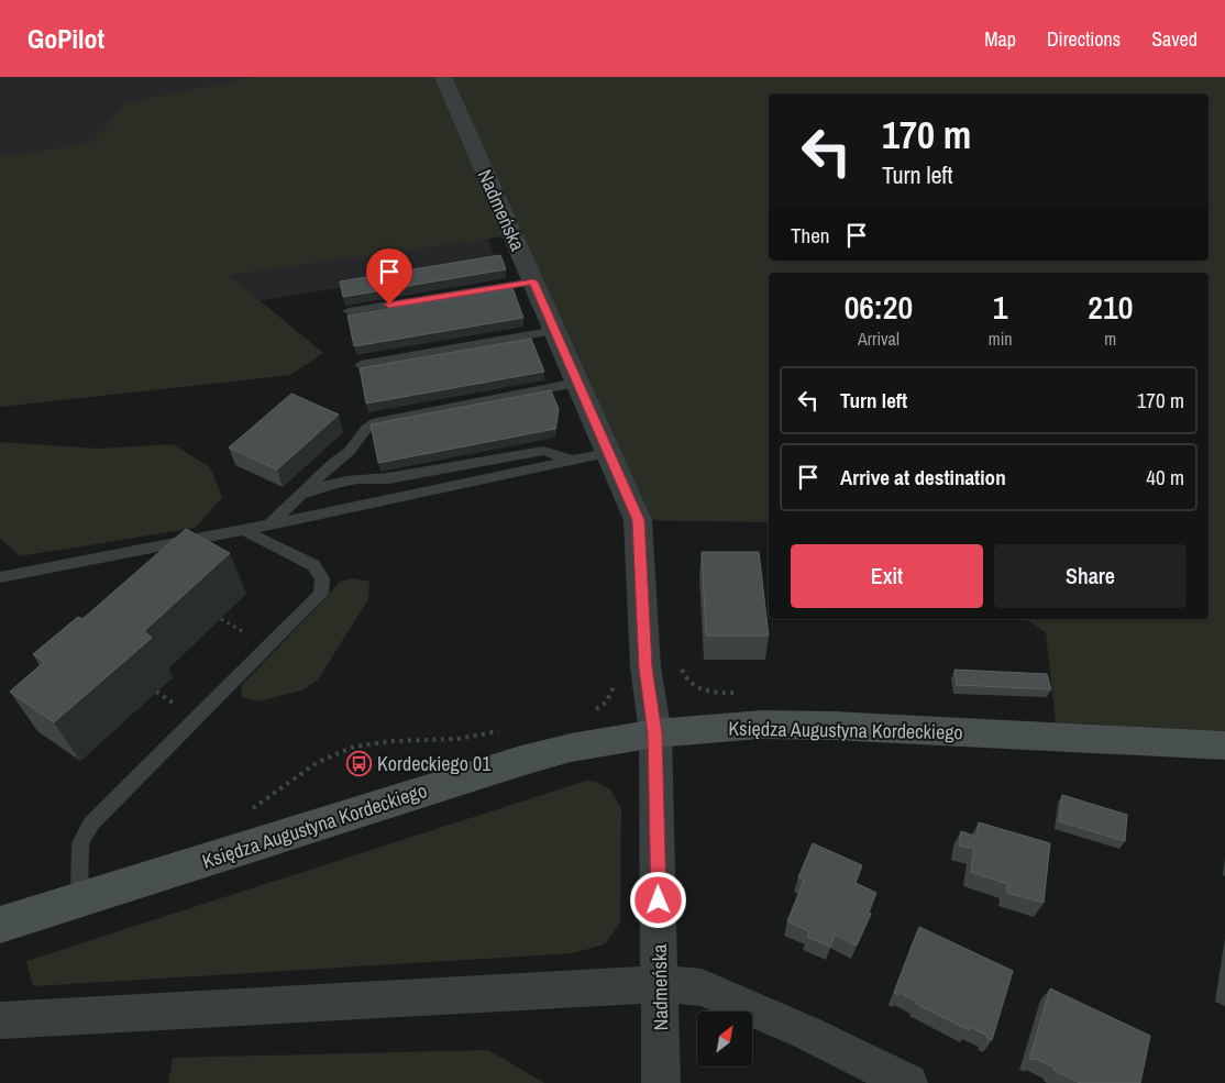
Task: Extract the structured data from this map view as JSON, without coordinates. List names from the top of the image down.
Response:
{
  "streets": {
    "street": ["Nadmeńska", "Księdza Augustyna Kordeckiego"]
  },
  "crossings": [
    ["Nadmeńska", "Księdza Augustyna Kordeckiego"]
  ],
  "places": {
    "bus stop": ["Kordeckiego 01"]
  },
  "north": "top right",
  "page": {
    "header": "GoPilot",
    "nav": ["Map", "Directions", "Saved"],
    "turn": ["170 m", "Turn left"],
    "then": "Then",
    "eta": [
      "06:20",
      "Arrival",
      "1",
      "min",
      "210",
      "m"
    ],
    "list": [
      {
        "name": "Turn left",
        "value": "170 m"
      },
      {
        "name": "Arrive at destination",
        "value": "40 m"
      }
    ],
    "buttons": ["Exit", "Share"]
  }
}
